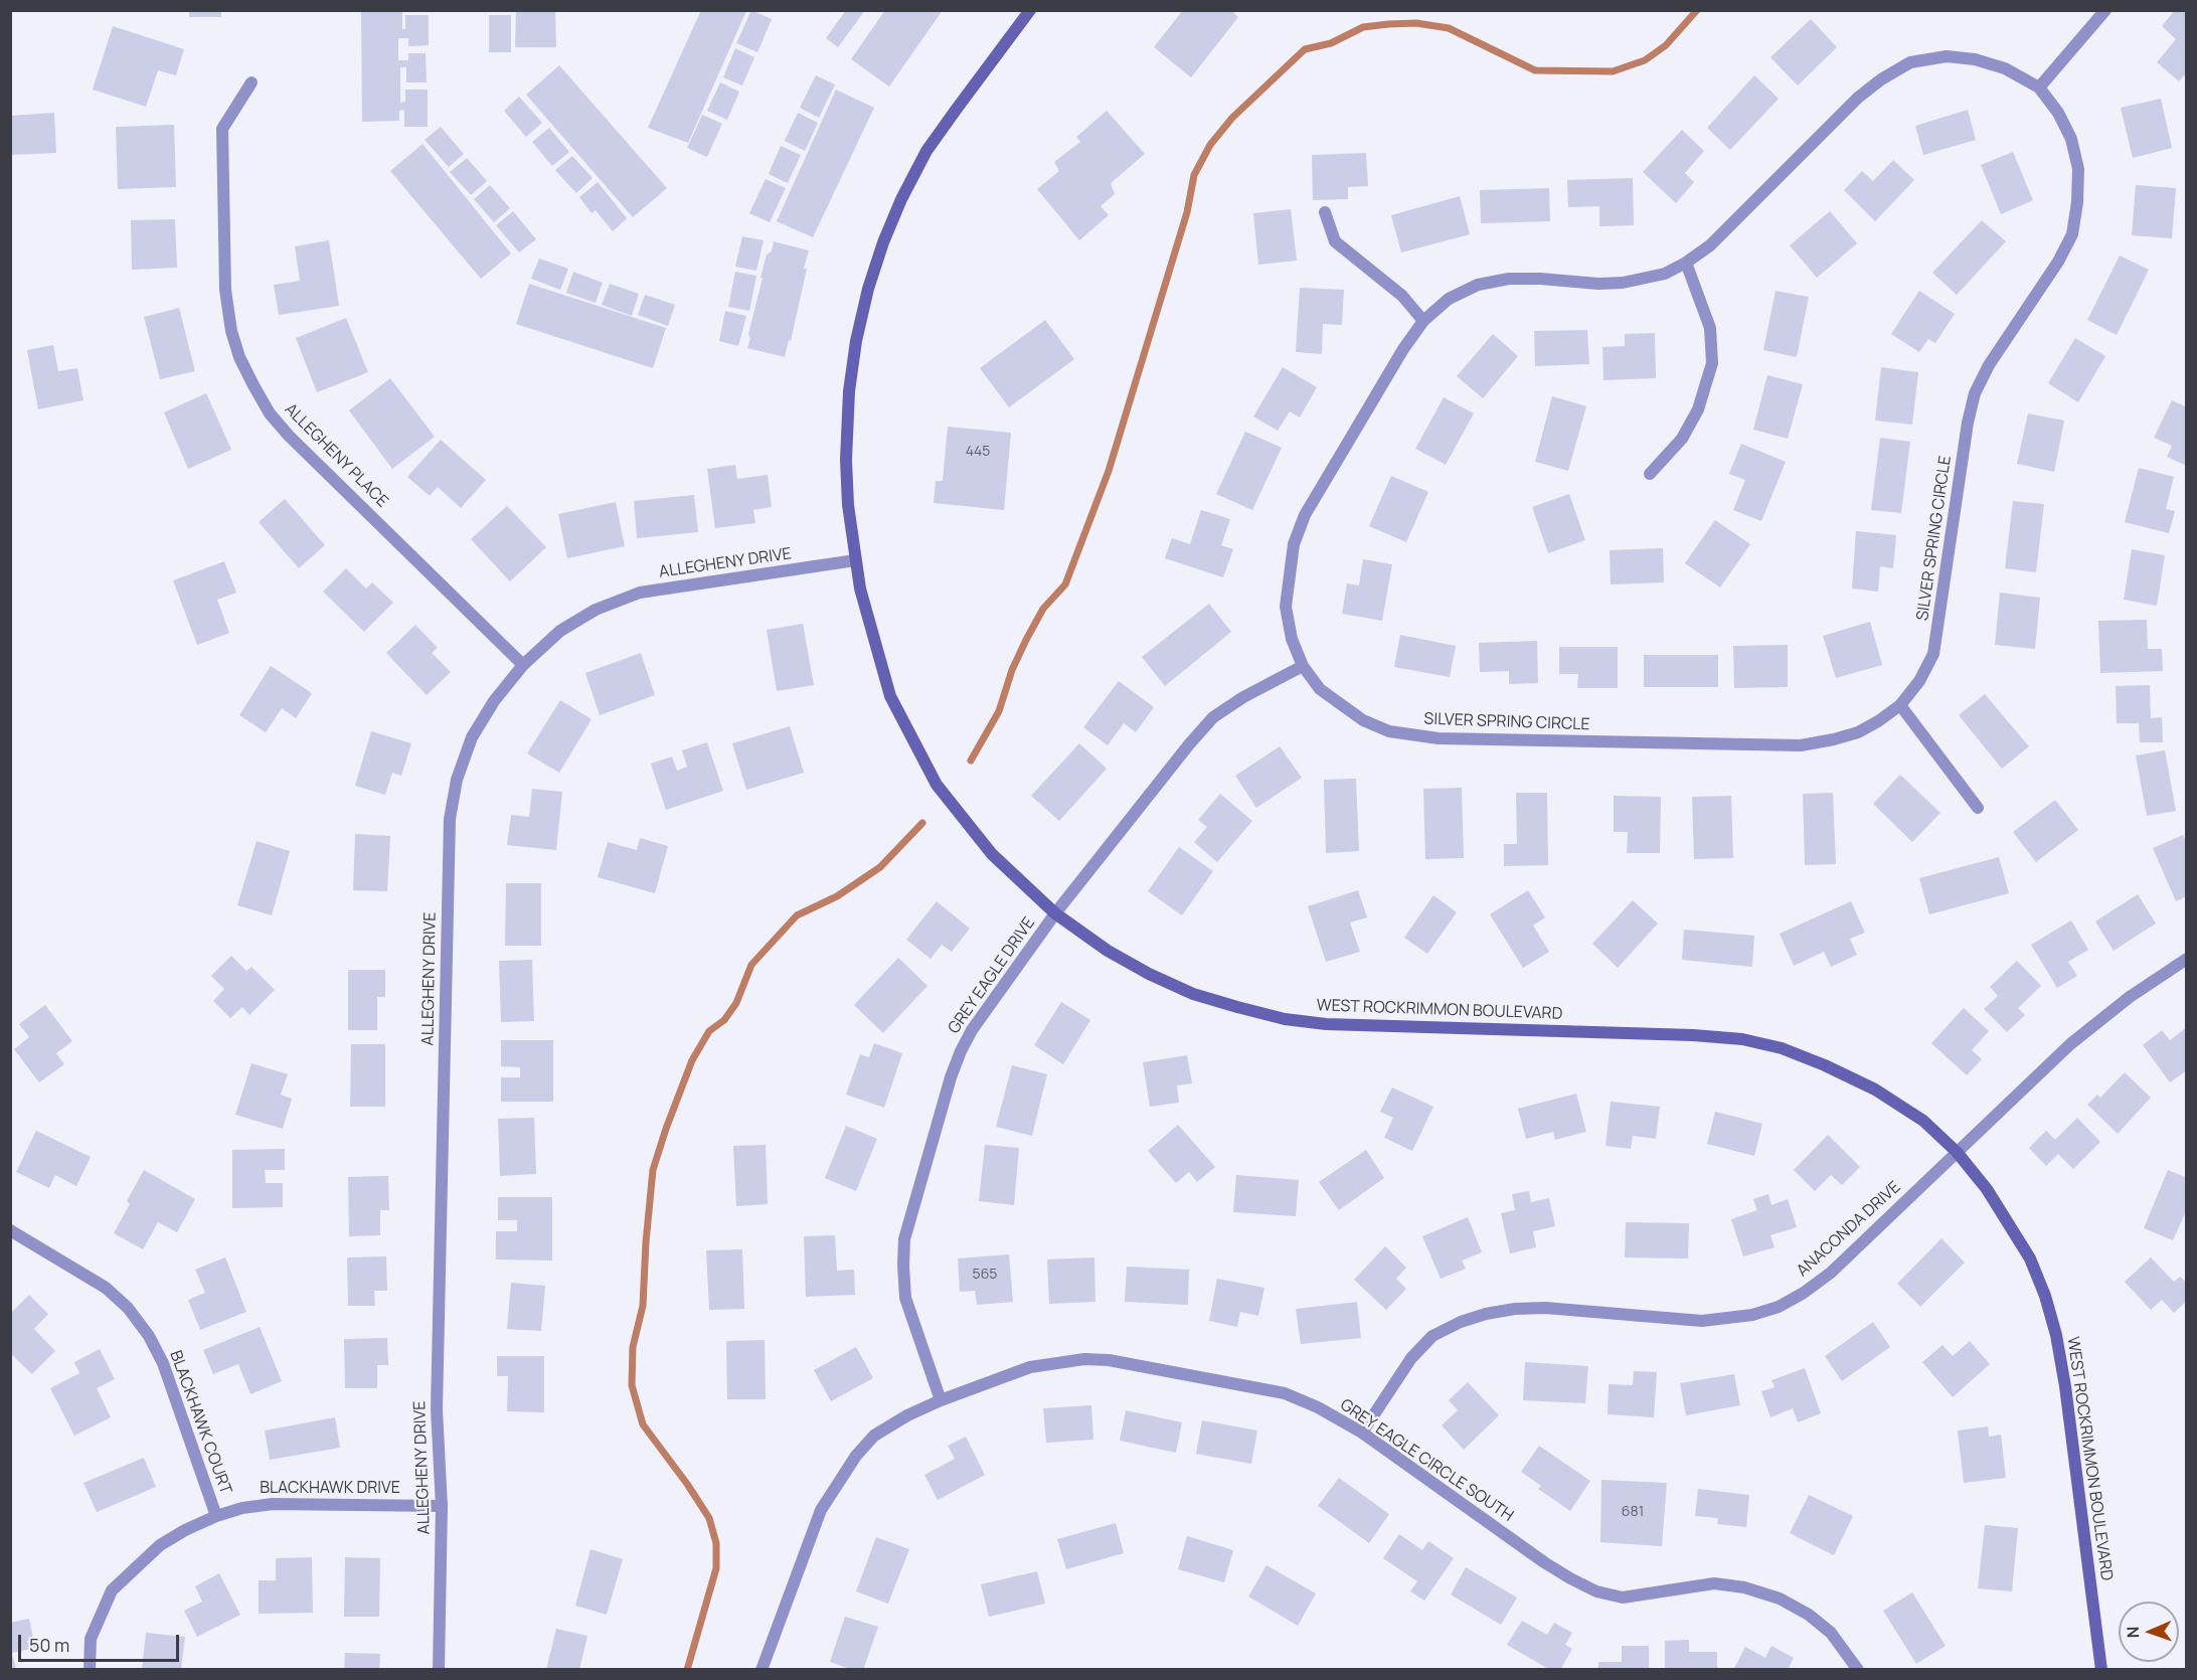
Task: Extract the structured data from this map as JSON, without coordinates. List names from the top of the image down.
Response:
{
  "streets": {
    "main road": ["WEST ROCKRIMMON BOULEVARD"],
    "street": [
      "ALLEGHENY PLACE",
      "SILVER SPRING CIRCLE",
      "ALLEGHENY DRIVE",
      "GREY EAGLE DRIVE",
      "ANACONDA DRIVE",
      "BLACKHAWK COURT",
      "GREY EAGLE CIRCLE SOUTH",
      "BLACKHAWK DRIVE"
    ]
  },
  "crossings": [
    ["ALLEGHENY PLACE", "ALLEGHENY DRIVE"],
    ["SILVER SPRING CIRCLE", "GREY EAGLE DRIVE"],
    ["ALLEGHENY DRIVE", "WEST ROCKRIMMON BOULEVARD"],
    ["ALLEGHENY DRIVE", "BLACKHAWK DRIVE"],
    ["GREY EAGLE DRIVE", "WEST ROCKRIMMON BOULEVARD"],
    ["GREY EAGLE DRIVE", "GREY EAGLE CIRCLE SOUTH"],
    ["WEST ROCKRIMMON BOULEVARD", "ANACONDA DRIVE"],
    ["ANACONDA DRIVE", "GREY EAGLE CIRCLE SOUTH"],
    ["BLACKHAWK COURT", "BLACKHAWK DRIVE"]
  ],
  "house_numbers": ["445", "565", "681"],
  "scale_bar": "50 m",
  "north": "left"
}
